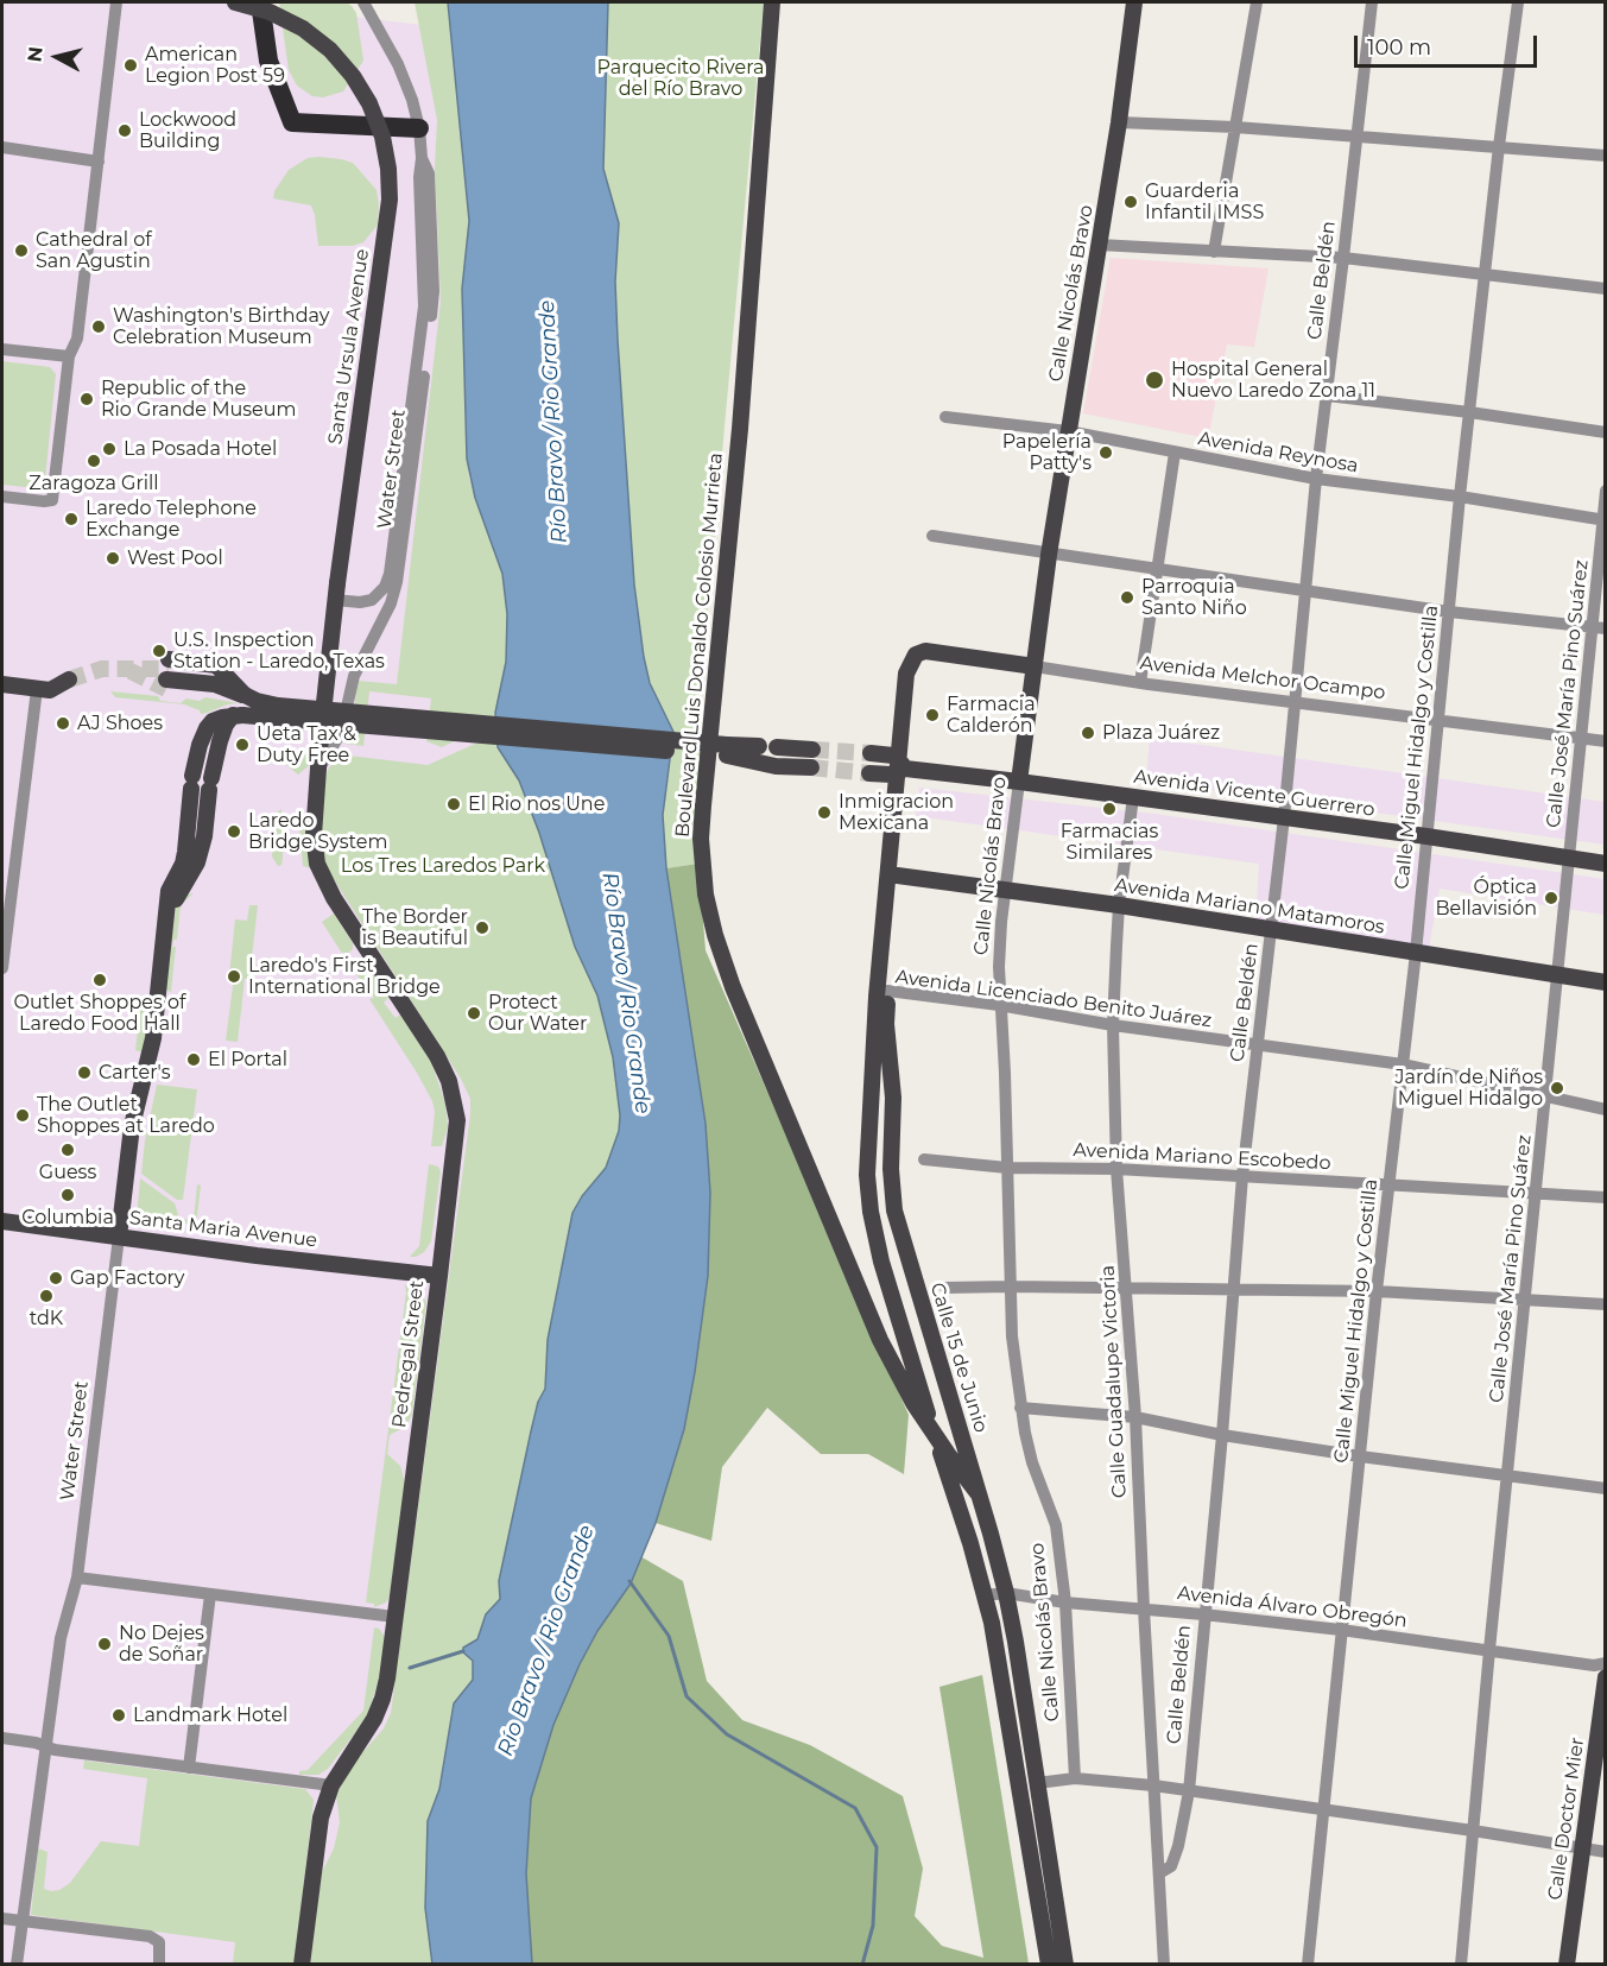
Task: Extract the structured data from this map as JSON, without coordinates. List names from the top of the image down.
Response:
{
  "streets": {
    "main road": [
      "Calle Nicolás Bravo",
      "Santa Ursula Avenue",
      "Water Street",
      "Boulevard Luis Donaldo Colosio Murrieta",
      "Avenida Melchor Ocampo",
      "Avenida Vicente Guerrero",
      "Avenida Mariano Matamoros",
      "Santa Maria Avenue",
      "Pedregal Street",
      "Calle 15 de Junio",
      "Calle Doctor Mier"
    ],
    "street": [
      "Calle Beldén",
      "Avenida Reynosa",
      "Calle José María Pino Suárez",
      "Calle Miguel Hidalgo y Costilla",
      "Avenida Licenciado Benito Juárez",
      "Avenida Mariano Escobedo",
      "Calle Guadalupe Victoria",
      "Avenida Álvaro Obregón"
    ]
  },
  "crossings": [
    ["Calle Beldén", "Avenida Reynosa"],
    ["Calle Beldén", "Avenida Melchor Ocampo"],
    ["Calle Beldén", "Avenida Vicente Guerrero"],
    ["Calle Beldén", "Avenida Mariano Matamoros"],
    ["Calle Beldén", "Avenida Licenciado Benito Juárez"],
    ["Calle Beldén", "Avenida Mariano Escobedo"],
    ["Calle Beldén", "Calle Guadalupe Victoria"],
    ["Calle Beldén", "Avenida Álvaro Obregón"],
    ["Calle Nicolás Bravo", "Avenida Reynosa"],
    ["Calle Nicolás Bravo", "Avenida Melchor Ocampo"],
    ["Calle Nicolás Bravo", "Avenida Vicente Guerrero"],
    ["Calle Nicolás Bravo", "Avenida Mariano Matamoros"],
    ["Calle Nicolás Bravo", "Avenida Licenciado Benito Juárez"],
    ["Calle Nicolás Bravo", "Avenida Mariano Escobedo"],
    ["Calle Nicolás Bravo", "Avenida Álvaro Obregón"],
    ["Santa Ursula Avenue", "Water Street"],
    ["Santa Ursula Avenue", "Pedregal Street"],
    ["Avenida Reynosa", "Calle José María Pino Suárez"],
    ["Avenida Reynosa", "Calle Miguel Hidalgo y Costilla"],
    ["Water Street", "Santa Maria Avenue"],
    ["Boulevard Luis Donaldo Colosio Murrieta", "Calle 15 de Junio"],
    ["Avenida Melchor Ocampo", "Calle José María Pino Suárez"],
    ["Avenida Melchor Ocampo", "Calle Miguel Hidalgo y Costilla"],
    ["Avenida Melchor Ocampo", "Calle 15 de Junio"],
    ["Calle José María Pino Suárez", "Avenida Vicente Guerrero"],
    ["Calle José María Pino Suárez", "Avenida Mariano Matamoros"],
    ["Calle José María Pino Suárez", "Avenida Licenciado Benito Juárez"],
    ["Calle José María Pino Suárez", "Avenida Mariano Escobedo"],
    ["Calle José María Pino Suárez", "Avenida Álvaro Obregón"],
    ["Calle Miguel Hidalgo y Costilla", "Avenida Vicente Guerrero"],
    ["Calle Miguel Hidalgo y Costilla", "Avenida Mariano Matamoros"],
    ["Calle Miguel Hidalgo y Costilla", "Avenida Licenciado Benito Juárez"],
    ["Calle Miguel Hidalgo y Costilla", "Avenida Mariano Escobedo"],
    ["Calle Miguel Hidalgo y Costilla", "Avenida Álvaro Obregón"],
    ["Avenida Vicente Guerrero", "Calle 15 de Junio"],
    ["Avenida Vicente Guerrero", "Calle Guadalupe Victoria"],
    ["Avenida Mariano Matamoros", "Calle 15 de Junio"],
    ["Avenida Mariano Matamoros", "Calle Guadalupe Victoria"],
    ["Avenida Licenciado Benito Juárez", "Calle 15 de Junio"],
    ["Avenida Licenciado Benito Juárez", "Calle Guadalupe Victoria"],
    ["Avenida Mariano Escobedo", "Calle Guadalupe Victoria"],
    ["Santa Maria Avenue", "Pedregal Street"],
    ["Calle 15 de Junio", "Avenida Álvaro Obregón"],
    ["Calle Guadalupe Victoria", "Avenida Álvaro Obregón"],
    ["Avenida Álvaro Obregón", "Calle Doctor Mier"]
  ],
  "water": ["Río Bravo / Rio Grande"],
  "parks": ["Parquecito Rivera del Río Bravo", "Los Tres Laredos Park"],
  "places": [
    "American Legion Post 59",
    "Lockwood Building",
    "Guarderia Infantil IMSS",
    "Cathedral of San Agustin",
    "Washington's Birthday Celebration Museum",
    "Hospital General Nuevo Laredo Zona 11",
    "Republic of the Rio Grande Museum",
    "La Posada Hotel",
    "Papelería Patty's",
    "Zaragoza Grill",
    "Laredo Telephone Exchange",
    "West Pool",
    "Parroquia Santo Niño",
    "U.S. Inspection Station - Laredo, Texas",
    "Farmacia Calderón",
    "AJ Shoes",
    "Plaza Juárez",
    "Ueta Tax & Duty Free",
    "El Rio nos Une",
    "Farmacias Similares",
    "Inmigracion Mexicana",
    "Laredo Bridge System",
    "Óptica Bellavisión",
    "The Border is Beautiful",
    "Laredo's First International Bridge",
    "Outlet Shoppes of Laredo Food Hall",
    "Protect Our Water",
    "El Portal",
    "Carter's",
    "Jardín de Niños Miguel Hidalgo",
    "The Outlet Shoppes at Laredo",
    "Guess",
    "Columbia",
    "Gap Factory",
    "tdK",
    "No Dejes de Soñar",
    "Landmark Hotel"
  ],
  "scale_bar": "100 m",
  "north": "left"
}
